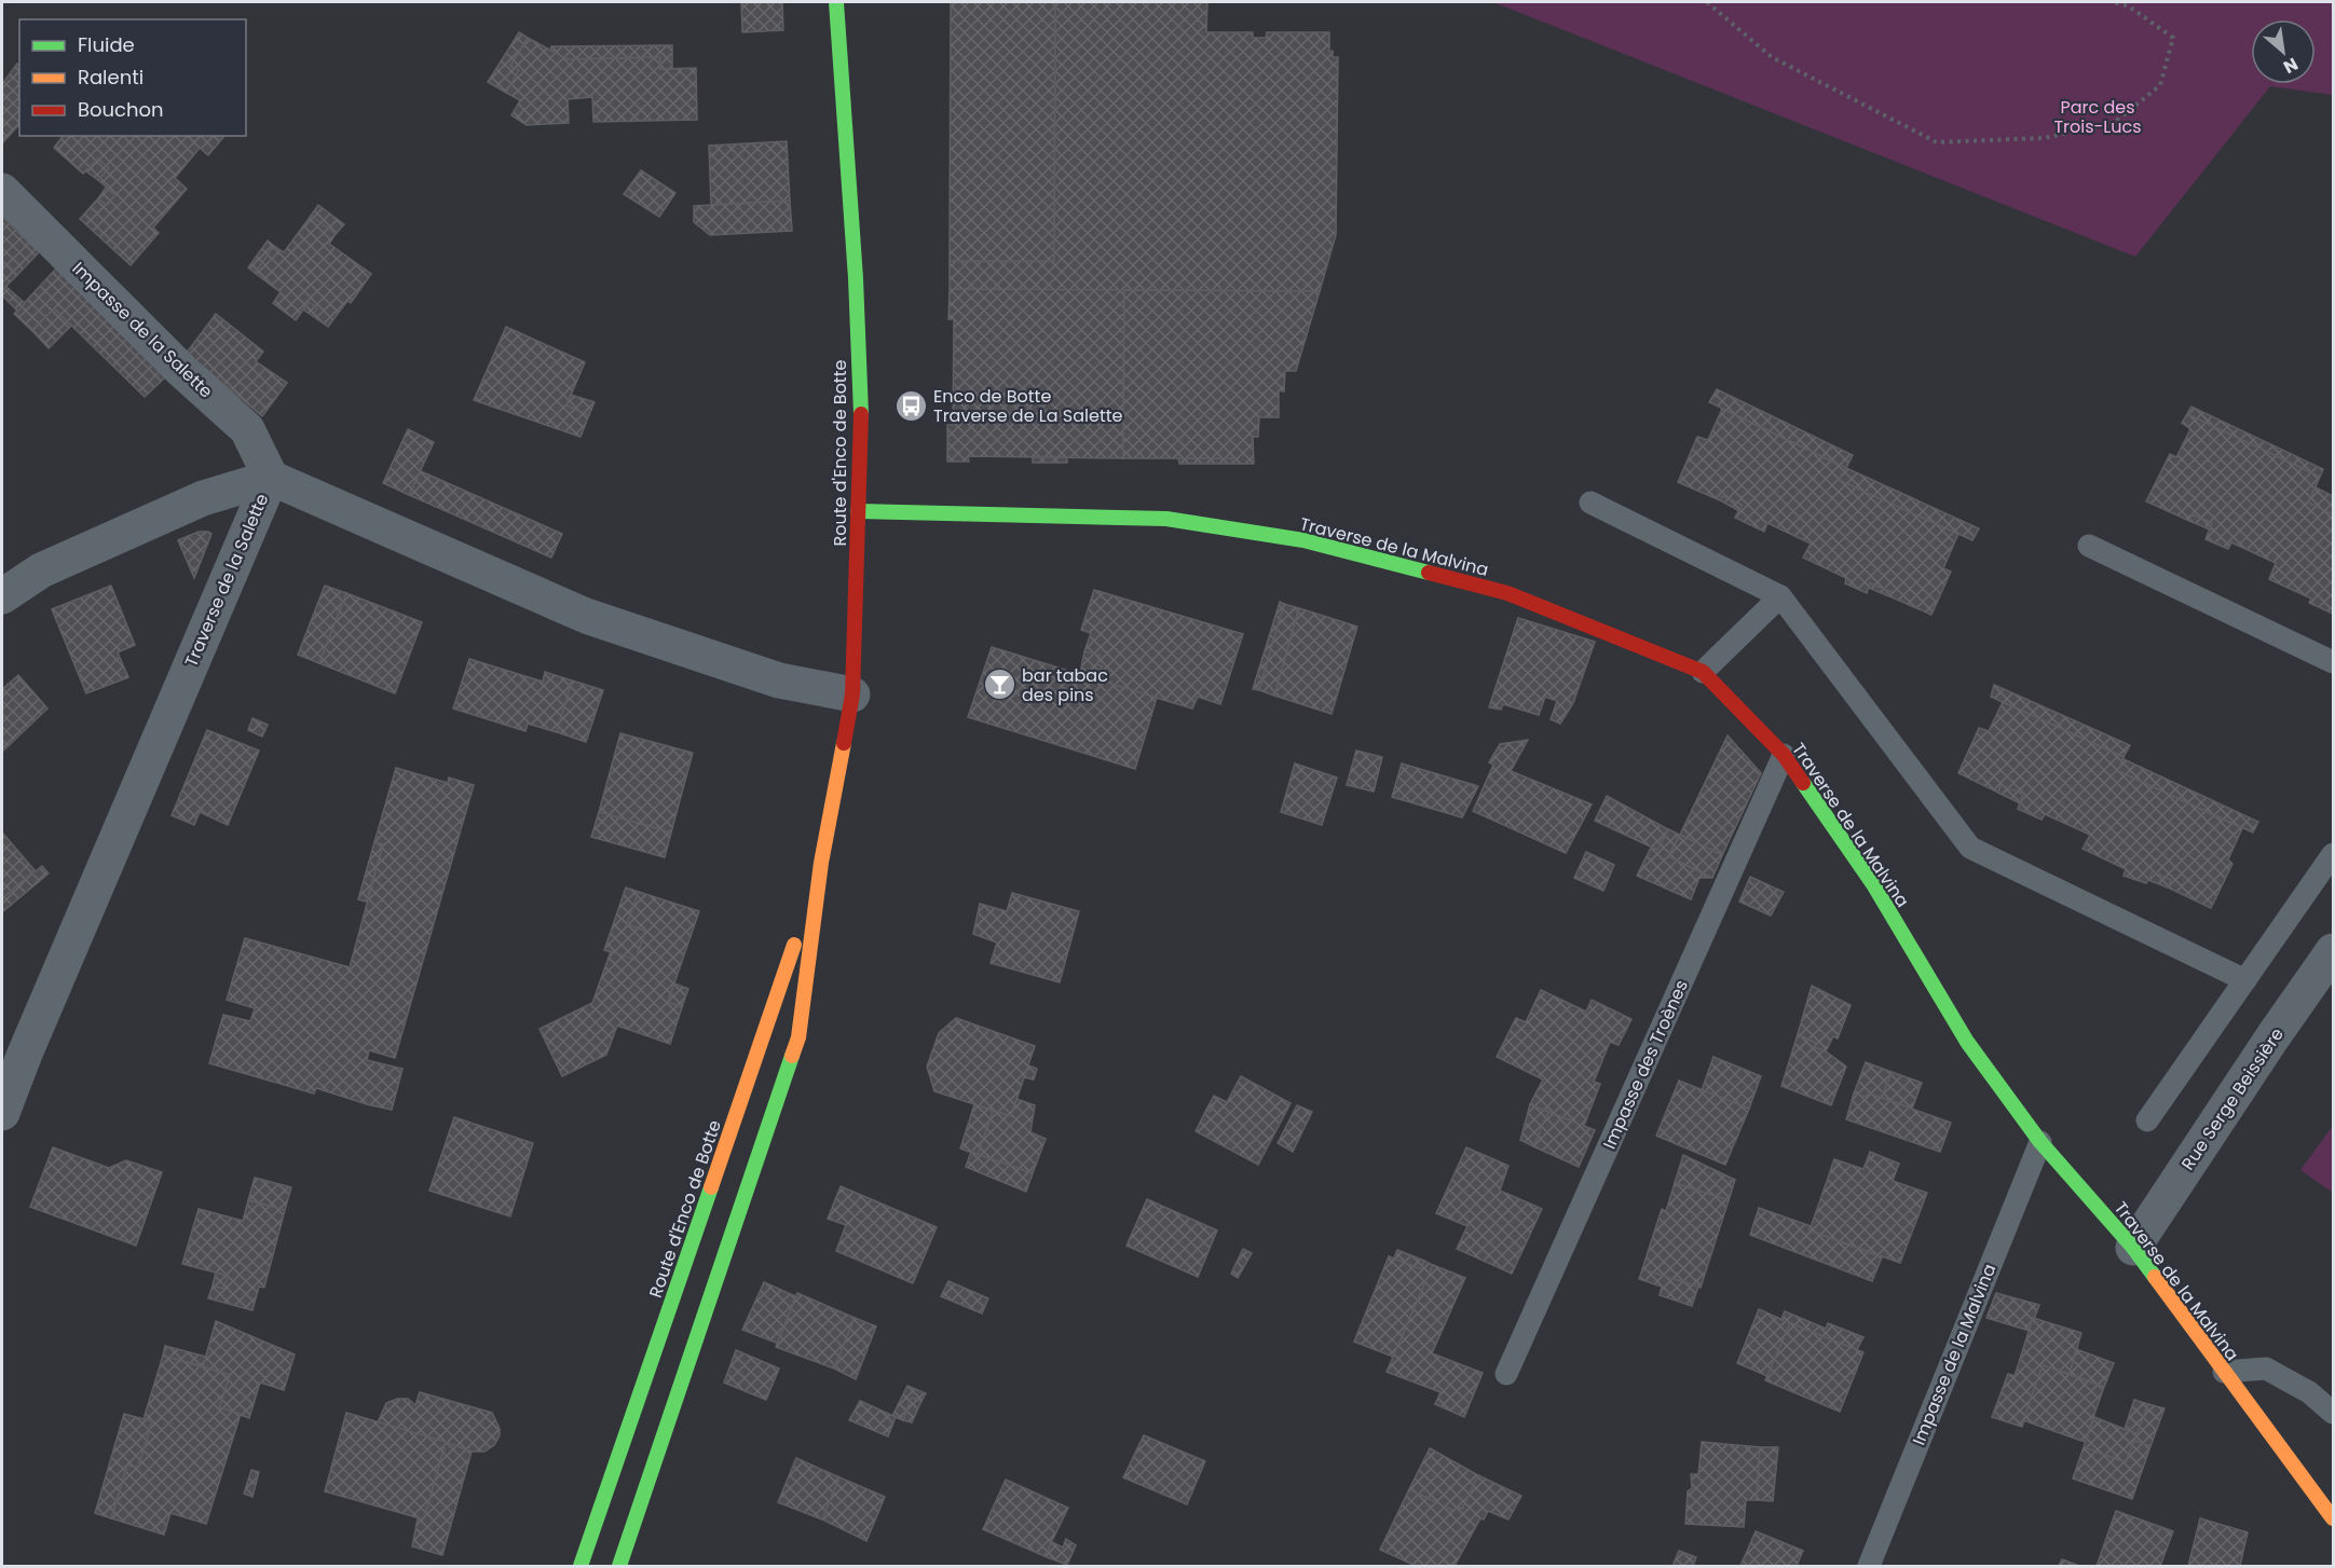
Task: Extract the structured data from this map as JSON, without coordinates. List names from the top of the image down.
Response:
{
  "streets": {
    "main road": ["Route d'Enco de Botte", "Traverse de la Malvina"],
    "street": ["Impasse de la Salette", "Traverse de la Salette", "Rue Serge Beissière"],
    "lane": ["Impasse des Troènes", "Impasse de la Malvina"]
  },
  "crossings": [
    ["Impasse de la Salette", "Traverse de la Salette"],
    ["Route d'Enco de Botte", "Traverse de la Malvina"],
    ["Route d'Enco de Botte", "Traverse de la Salette"],
    ["Traverse de la Malvina", "Impasse des Troènes"],
    ["Traverse de la Malvina", "Rue Serge Beissière"],
    ["Traverse de la Malvina", "Impasse de la Malvina"]
  ],
  "parks": ["Parc des Trois-Lucs"],
  "places": {
    "bus stop": ["Enco de Botte Traverse de La Salette"],
    "bar": ["bar tabac des pins"]
  },
  "legend": ["Fluide", "Ralenti", "Bouchon"],
  "north": "bottom right"
}
